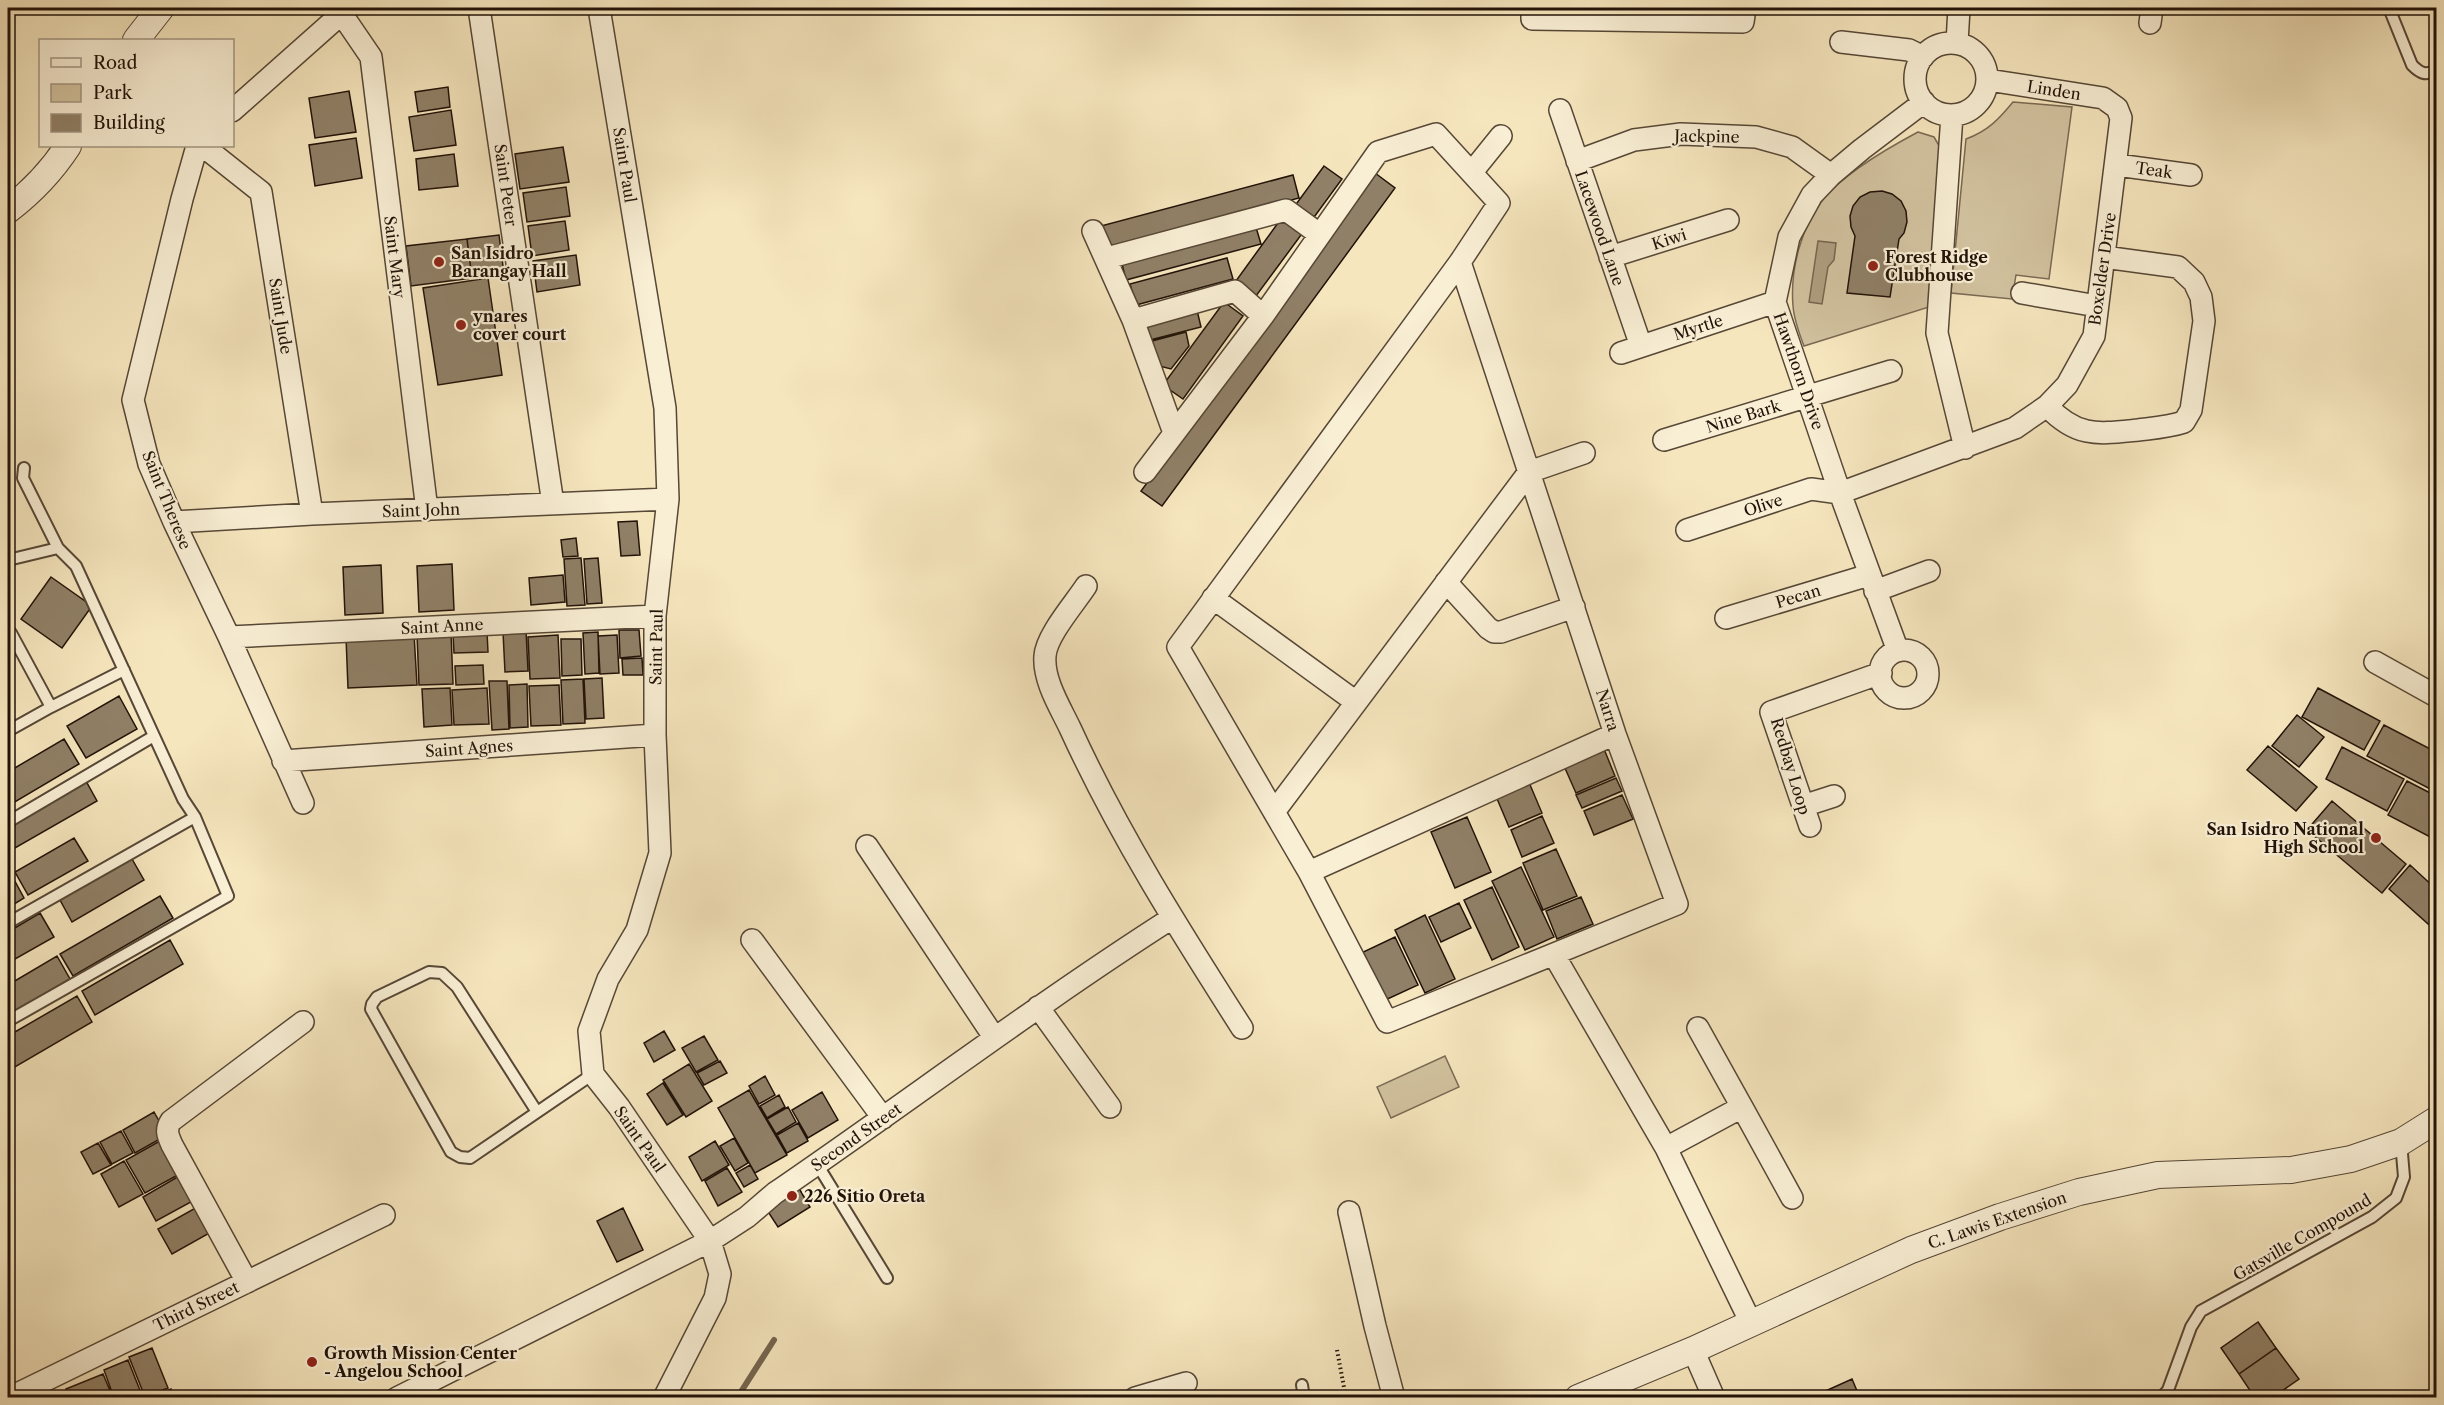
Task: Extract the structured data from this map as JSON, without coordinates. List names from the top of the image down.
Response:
{
  "streets": {
    "street": [
      "Linden",
      "Jackpine",
      "Saint Paul",
      "Teak",
      "Saint Peter",
      "Lacewood Lane",
      "Kiwi",
      "Saint Mary",
      "Boxelder Drive",
      "Saint Jude",
      "Myrtle",
      "Hawthorn Drive",
      "Nine Bark",
      "Saint Therese",
      "Olive",
      "Saint John",
      "Pecan",
      "Saint Anne",
      "Narra",
      "Saint Agnes",
      "Redbay Loop",
      "Second Street",
      "C. Lawis Extension",
      "Third Street"
    ],
    "lane": ["Gatsville Compound"]
  },
  "crossings": [
    ["Linden", "Boxelder Drive"],
    ["Linden", "Hawthorn Drive"],
    ["Jackpine", "Lacewood Lane"],
    ["Jackpine", "Hawthorn Drive"],
    ["Saint Paul", "Saint John"],
    ["Saint Paul", "Saint Anne"],
    ["Saint Paul", "Saint Agnes"],
    ["Saint Paul", "Second Street"],
    ["Teak", "Boxelder Drive"],
    ["Saint Peter", "Saint John"],
    ["Lacewood Lane", "Kiwi"],
    ["Lacewood Lane", "Myrtle"],
    ["Saint Mary", "Saint John"],
    ["Boxelder Drive", "Hawthorn Drive"],
    ["Boxelder Drive", "Olive"],
    ["Saint Jude", "Saint John"],
    ["Myrtle", "Hawthorn Drive"],
    ["Hawthorn Drive", "Nine Bark"],
    ["Hawthorn Drive", "Olive"],
    ["Hawthorn Drive", "Pecan"],
    ["Hawthorn Drive", "Redbay Loop"],
    ["Saint Therese", "Saint John"],
    ["Saint Therese", "Saint Anne"],
    ["Saint Therese", "Saint Agnes"],
    ["C. Lawis Extension", "Gatsville Compound"]
  ],
  "places": [
    "San Isidro Barangay Hall",
    "Forest Ridge Clubhouse",
    "ynares cover court",
    "San Isidro National High School",
    "226 Sitio Oreta",
    "Growth Mission Center - Angelou School"
  ],
  "legend": ["Road", "Park", "Building"]
}
